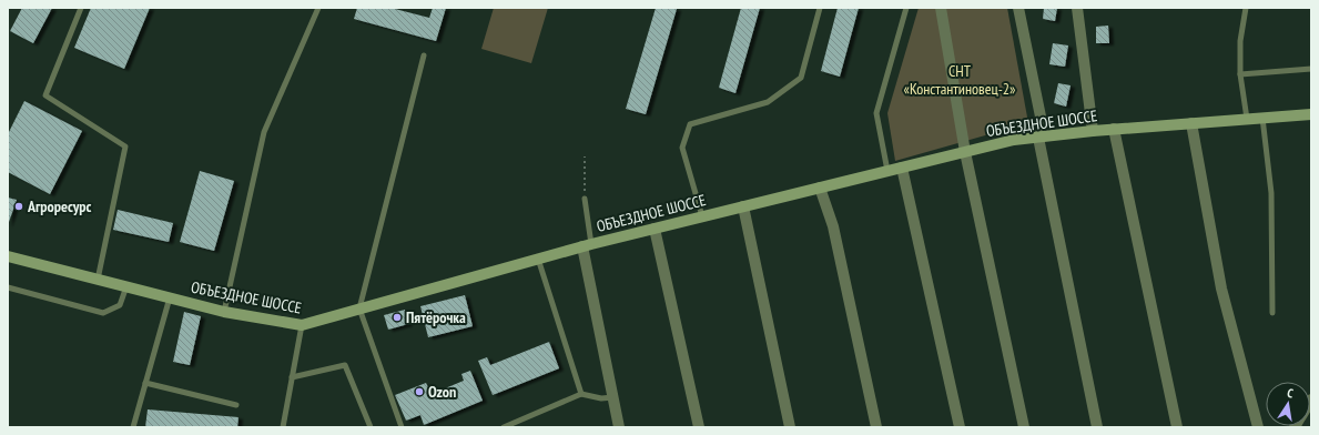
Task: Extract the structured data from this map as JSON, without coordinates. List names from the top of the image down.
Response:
{
  "streets": {
    "main road": ["ОБЪЕЗДНОЕ ШОССЕ"]
  },
  "parks": ["СНТ «Константиновец-2»"],
  "places": ["Агроресурс", "Пятёрочка", "Ozon"],
  "north": "top"
}
